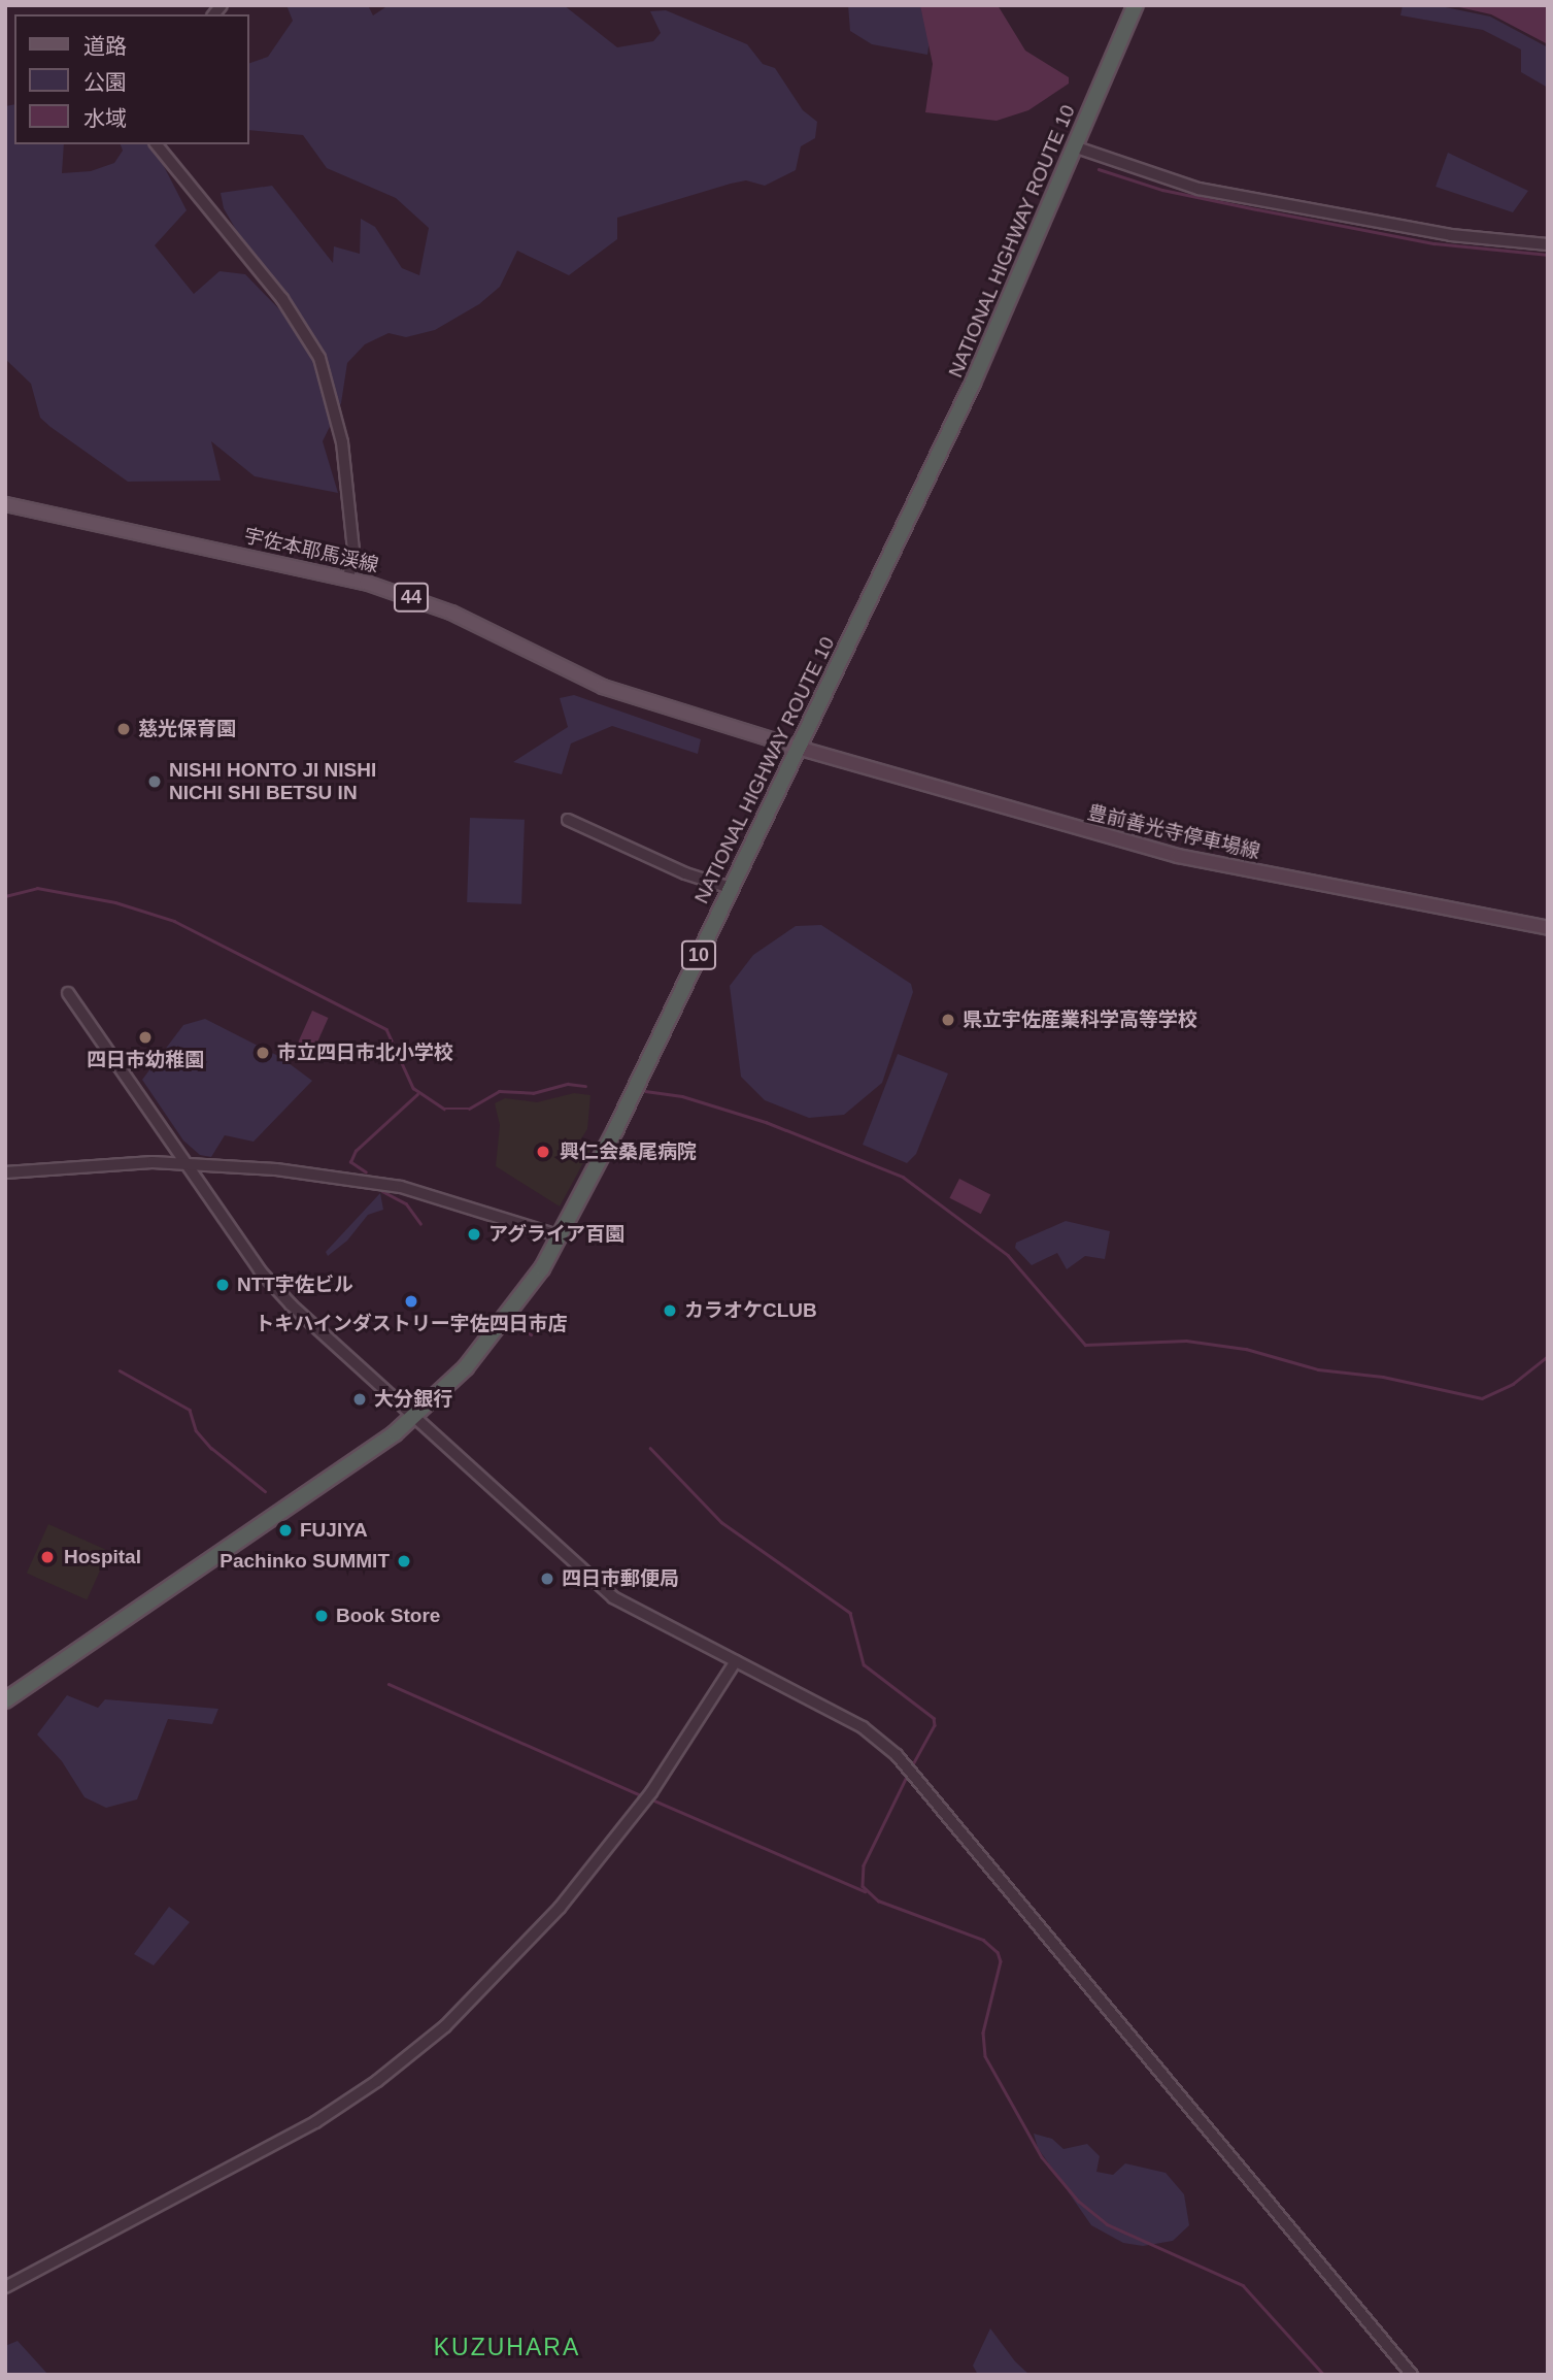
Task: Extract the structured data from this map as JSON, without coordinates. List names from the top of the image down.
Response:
{
  "streets": {
    "highway": ["NATIONAL HIGHWAY ROUTE 10", "10"],
    "main road": ["宇佐本耶馬渓線", "44", "豊前善光寺停車場線"]
  },
  "crossings": [
    ["NATIONAL HIGHWAY ROUTE 10", "宇佐本耶馬渓線"],
    ["NATIONAL HIGHWAY ROUTE 10", "豊前善光寺停車場線"],
    ["宇佐本耶馬渓線", "豊前善光寺停車場線"]
  ],
  "districts": ["KUZUHARA"],
  "places": [
    "慈光保育園",
    "NISHI HONTO JI NISHI NICHI SHI BETSU IN",
    "県立宇佐産業科学高等学校",
    "四日市幼稚園",
    "市立四日市北小学校",
    "興仁会桑尾病院",
    "アグライア百園",
    "NTT宇佐ビル",
    "トキハインダストリー宇佐四日市店",
    "カラオケCLUB",
    "大分銀行",
    "FUJIYA",
    "Hospital",
    "Pachinko SUMMIT",
    "四日市郵便局",
    "Book Store"
  ],
  "legend": ["道路", "公園", "水域"]
}
